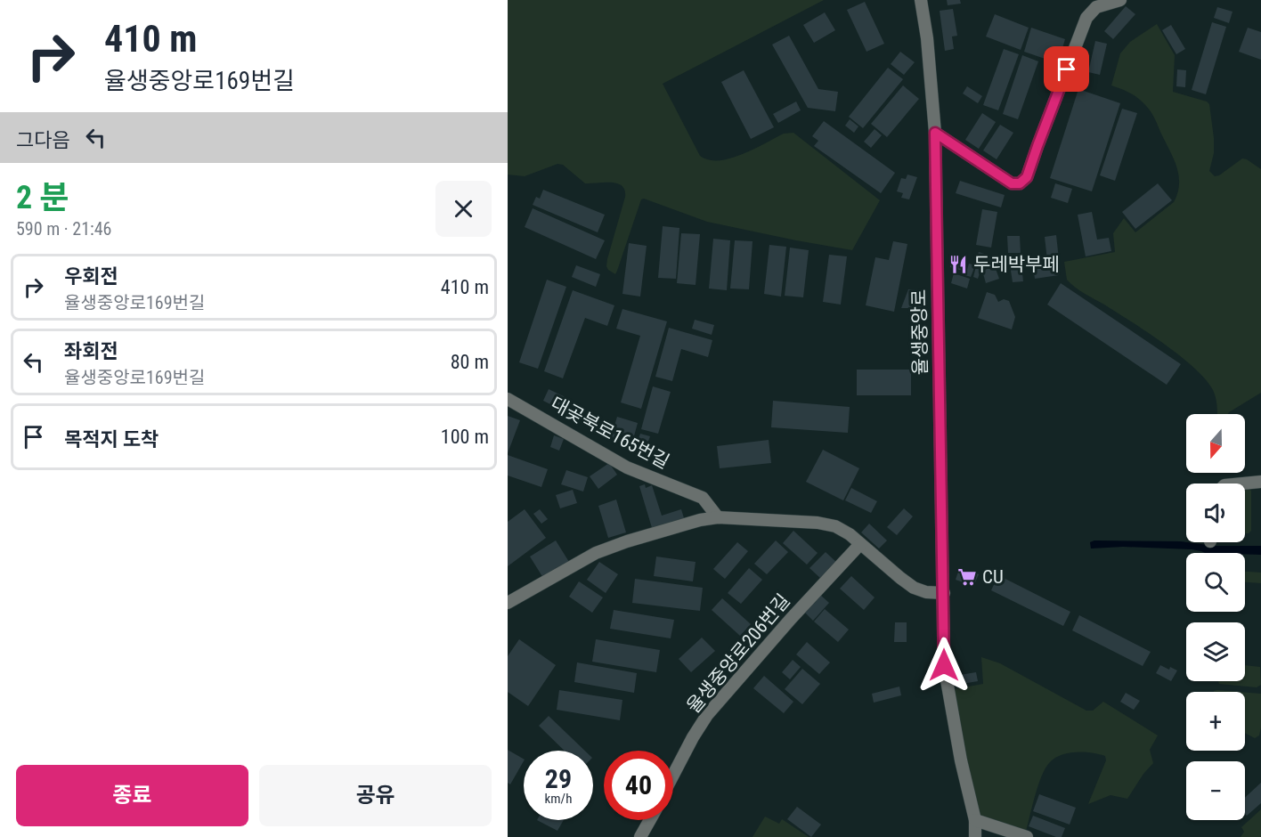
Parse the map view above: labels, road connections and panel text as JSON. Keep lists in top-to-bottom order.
{
  "streets": {
    "street": ["율생중앙로", "대곶북로165번길", "율생중앙로206번길"]
  },
  "places": {
    "restaurant": ["두레박부페"],
    "supermarket": ["CU"]
  },
  "north": "bottom",
  "page": {
    "turn": ["410 m", "율생중앙로169번길"],
    "then": "그다음",
    "heading": ["2 분", "590 m · 21:46"],
    "list": [
      {
        "name": "우회전",
        "note": "율생중앙로169번길",
        "value": "410 m"
      },
      {
        "name": "좌회전",
        "note": "율생중앙로169번길",
        "value": "80 m"
      },
      {
        "name": "목적지 도착",
        "value": "100 m"
      }
    ],
    "map_buttons": ["+", "−"],
    "speed": "29 km/h",
    "limit": "40",
    "buttons": ["종료", "공유"]
  }
}
